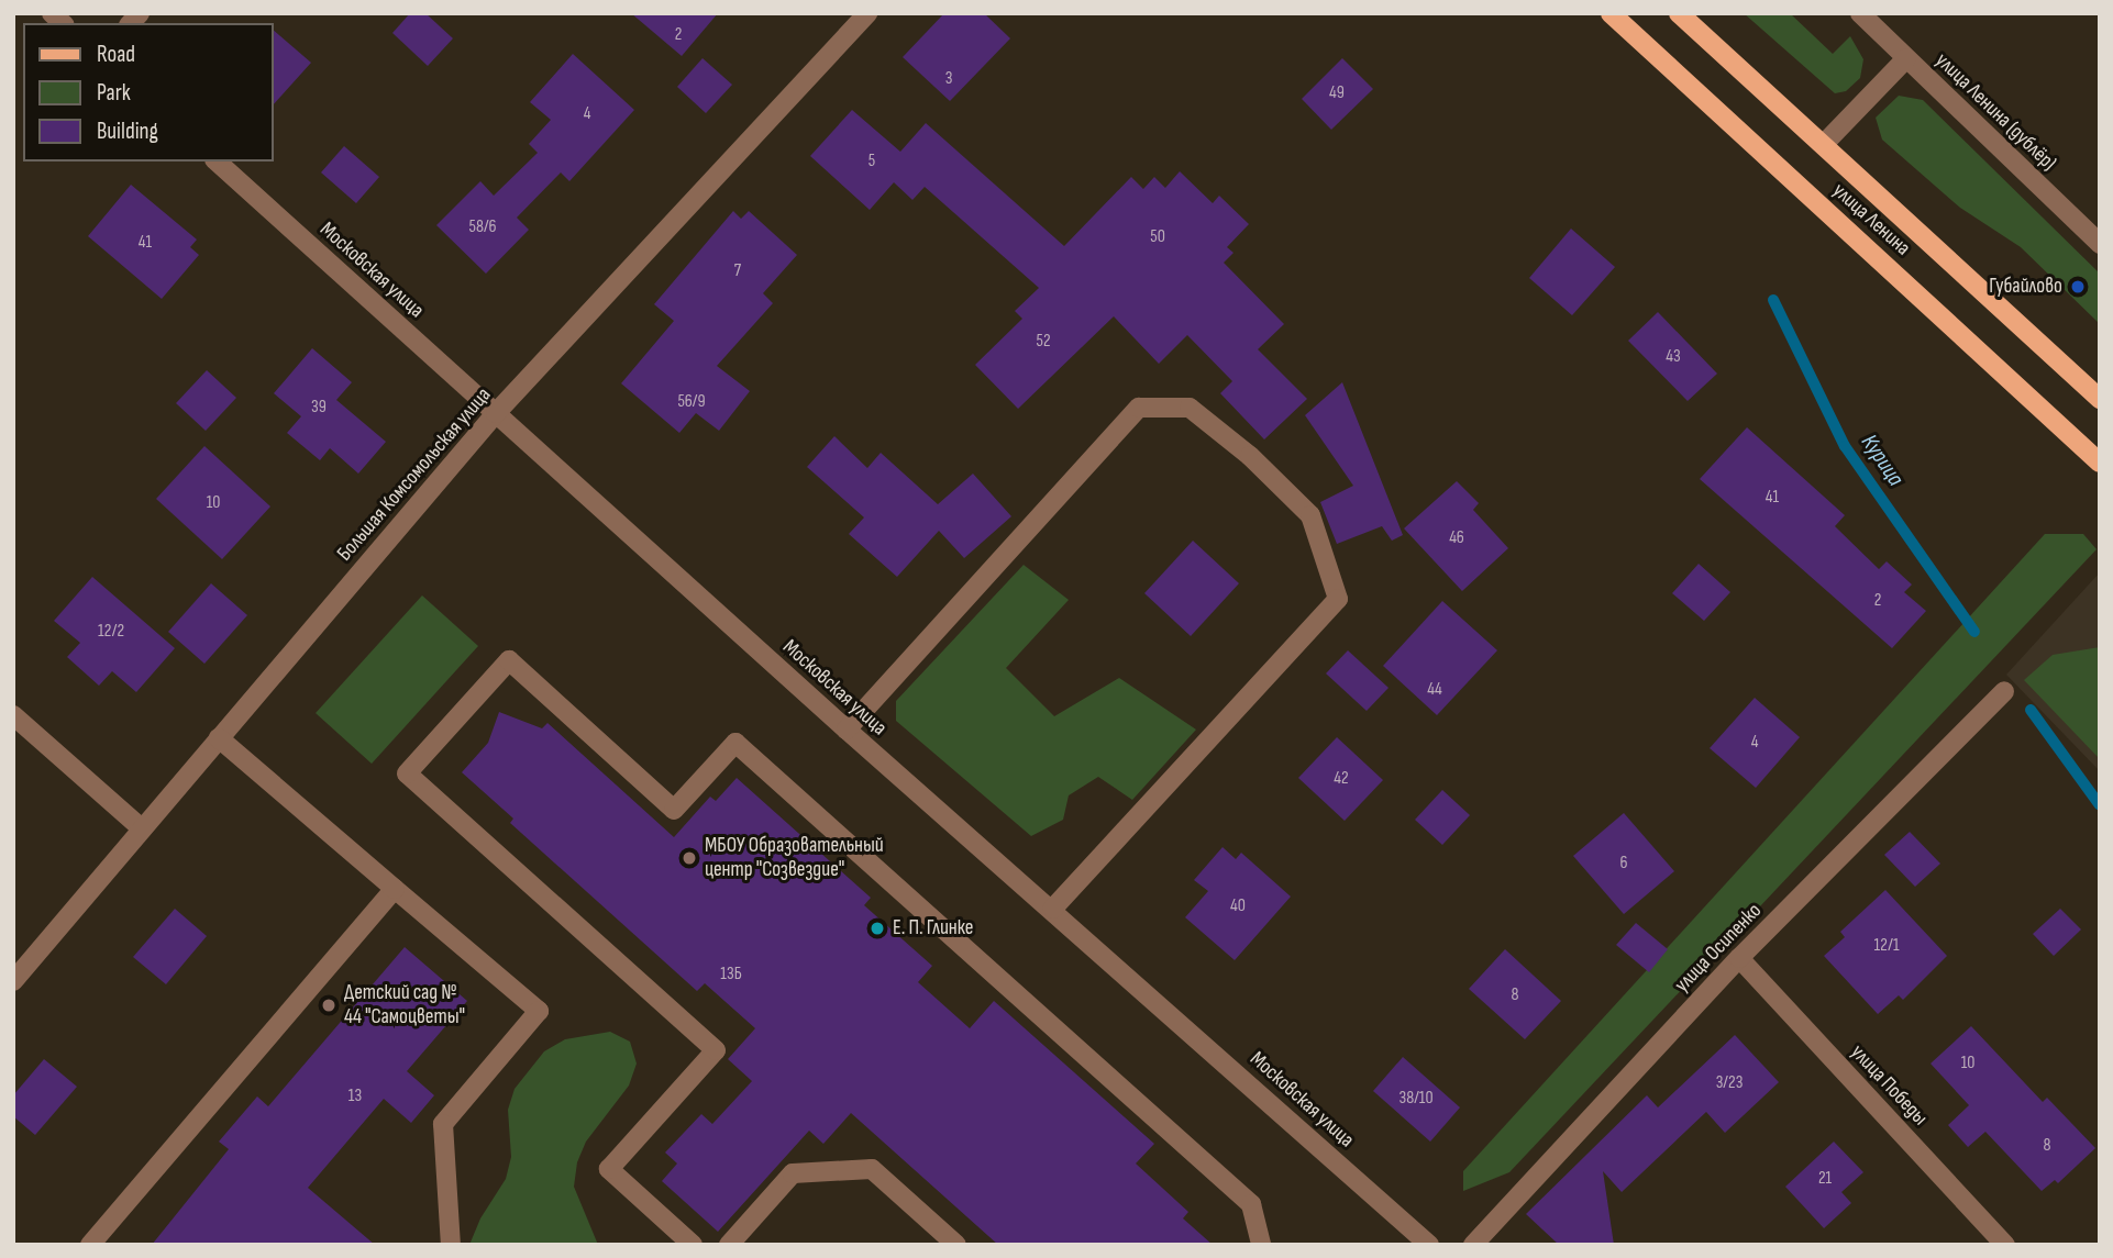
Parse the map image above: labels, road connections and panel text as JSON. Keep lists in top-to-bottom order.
{
  "streets": {
    "main road": ["улица Ленина"],
    "street": [
      "улица Ленина (дублёр)",
      "Московская улица",
      "Большая Комсомольская улица",
      "улица Осипенко",
      "улица Победы"
    ]
  },
  "crossings": [
    ["Московская улица", "Большая Комсомольская улица"],
    ["улица Осипенко", "улица Победы"]
  ],
  "water": ["Курица"],
  "places": [
    "Губайлово",
    "МБОУ Образовательный центр \"Созвездие\"",
    "Е. П. Глинке",
    "Детский сад № 44 \"Самоцветы\""
  ],
  "house_numbers": [
    "2",
    "3",
    "49",
    "4",
    "5",
    "58/6",
    "50",
    "41",
    "7",
    "52",
    "43",
    "56/9",
    "39",
    "41",
    "10",
    "46",
    "2",
    "12/2",
    "44",
    "4",
    "42",
    "6",
    "40",
    "12/1",
    "13Б",
    "8",
    "10",
    "3/23",
    "13",
    "38/10",
    "8",
    "21"
  ],
  "legend": ["Road", "Park", "Building"]
}
